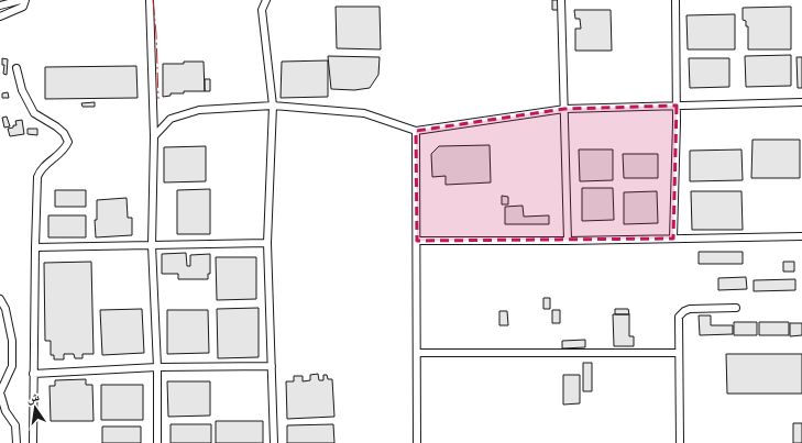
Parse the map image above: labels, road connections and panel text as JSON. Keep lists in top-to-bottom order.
{
  "north": "top"
}
